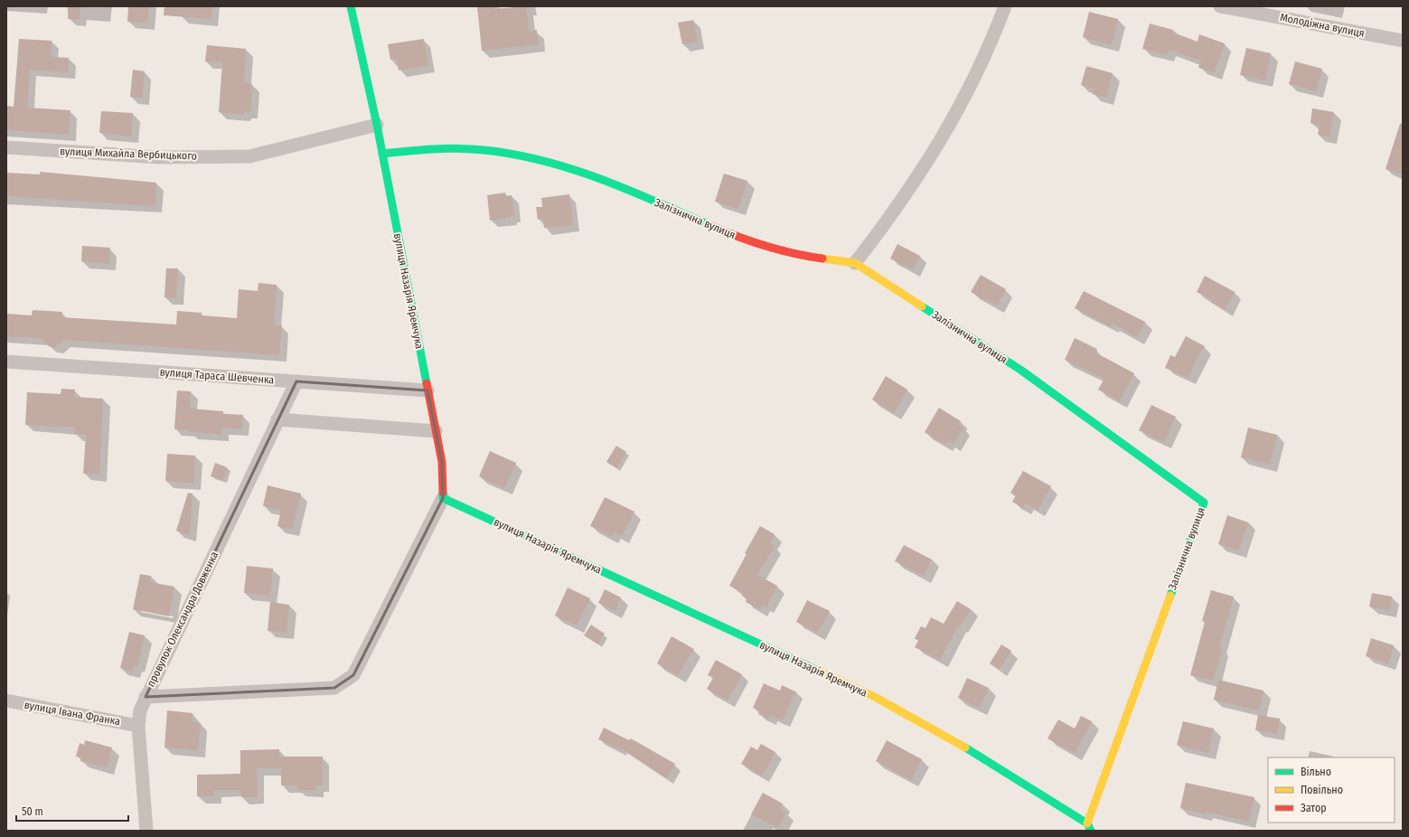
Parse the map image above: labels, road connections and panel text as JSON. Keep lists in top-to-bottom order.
{
  "streets": {
    "street": [
      "Молодіжна вулиця",
      "вулиця Михайла Вербицького",
      "Залізнична вулиця",
      "вулиця Назарія Яремчука",
      "вулиця Тараса Шевченка",
      "провулок Олександра Довженка",
      "вулиця Івана Франка"
    ]
  },
  "crossings": [
    ["вулиця Михайла Вербицького", "вулиця Назарія Яремчука"],
    ["Залізнична вулиця", "вулиця Назарія Яремчука"],
    ["вулиця Назарія Яремчука", "вулиця Тараса Шевченка"],
    ["вулиця Тараса Шевченка", "провулок Олександра Довженка"],
    ["провулок Олександра Довженка", "вулиця Івана Франка"]
  ],
  "legend": ["Вільно", "Повільно", "Затор"],
  "scale_bar": "50 m"
}
